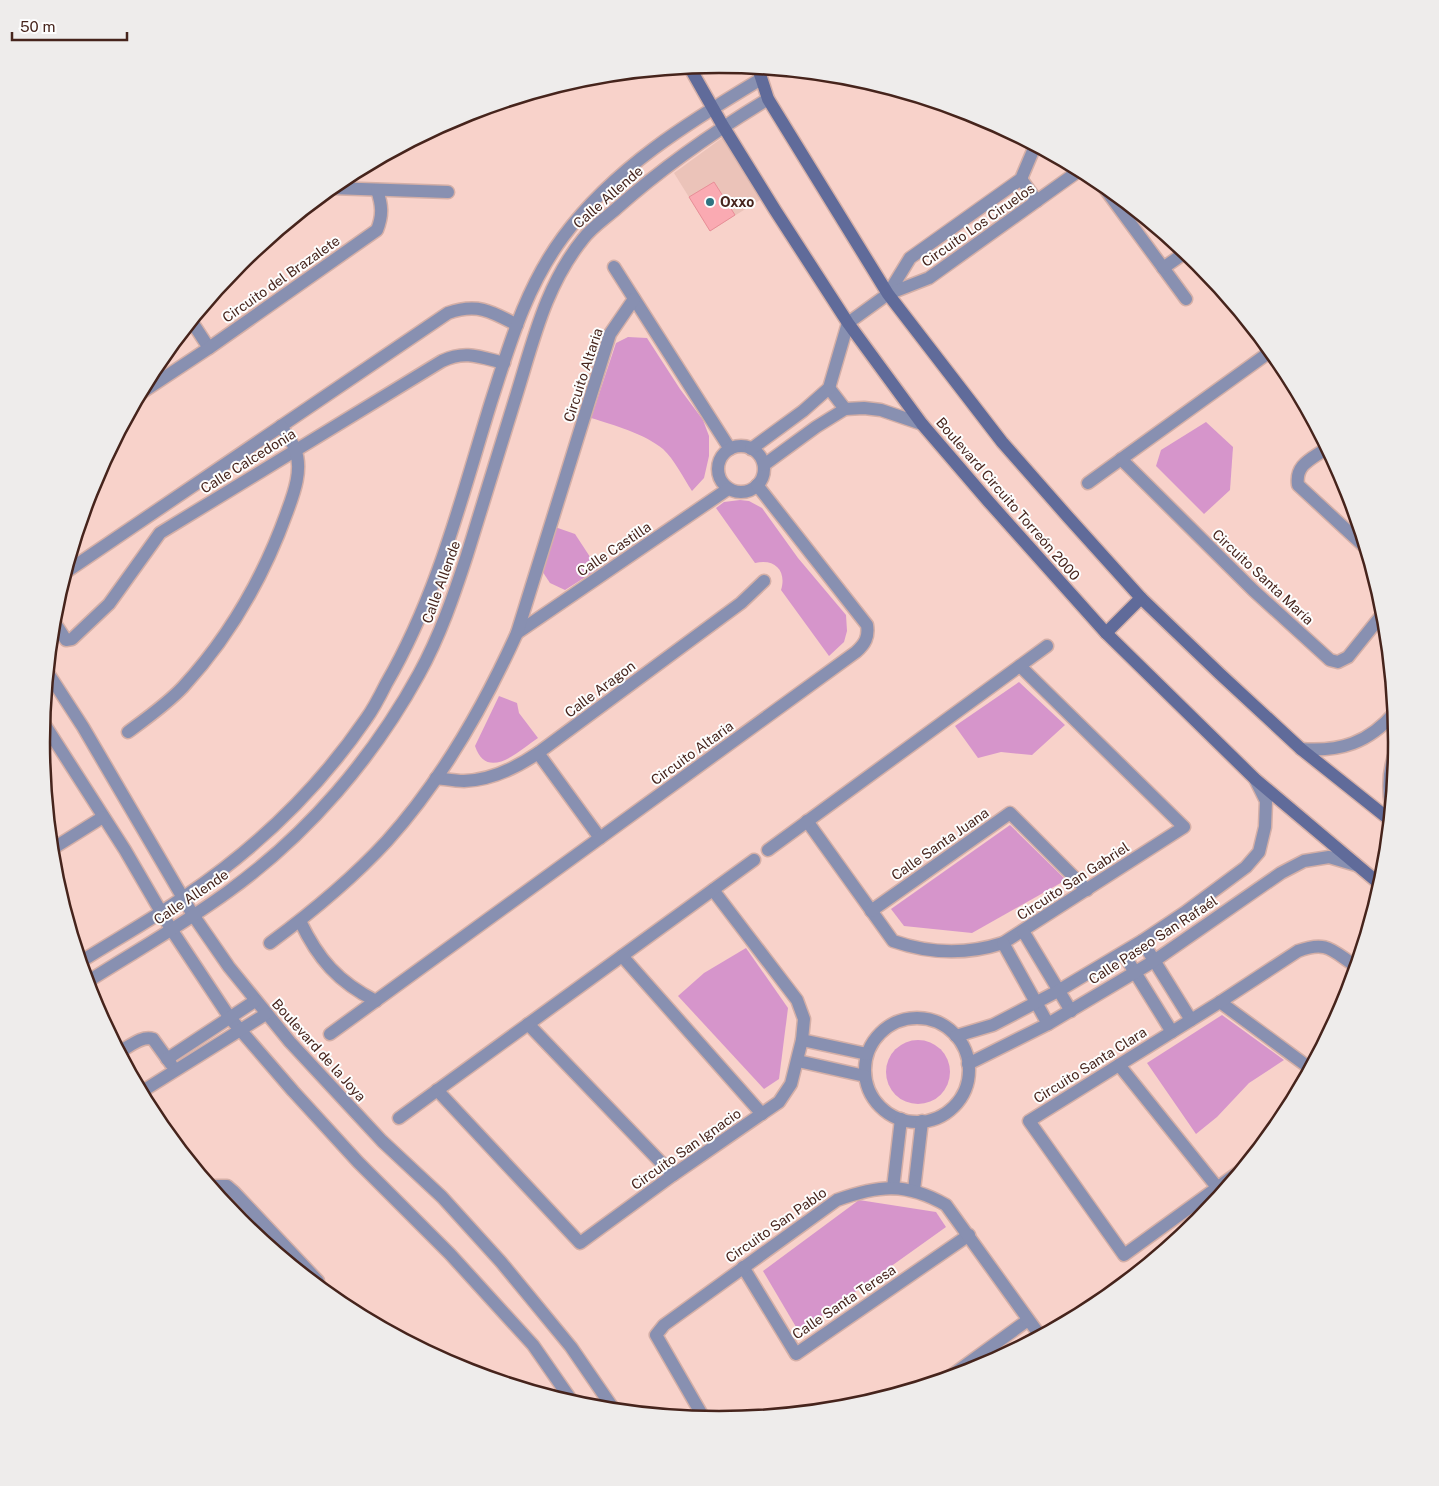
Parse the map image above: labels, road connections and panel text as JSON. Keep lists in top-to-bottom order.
{
  "streets": {
    "main road": ["Boulevard Circuito Torreón 2000"],
    "street": [
      "Calle Allende",
      "Circuito Los Ciruelos",
      "Circuito del Brazalete",
      "Circuito Altaria",
      "Calle Calcedonia",
      "Calle Castilla",
      "Circuito Santa María",
      "Calle Aragon",
      "Calle Santa Juana",
      "Circuito San Gabriel",
      "Calle Paseo San Rafaél",
      "Boulevard de la Joya",
      "Circuito Santa Clara",
      "Circuito San Ignacio",
      "Circuito San Pablo",
      "Calle Santa Teresa"
    ]
  },
  "crossings": [
    ["Calle Allende", "Calle Calcedonia"],
    ["Calle Allende", "Boulevard Circuito Torreón 2000"],
    ["Calle Allende", "Boulevard de la Joya"],
    ["Circuito Los Ciruelos", "Boulevard Circuito Torreón 2000"],
    ["Circuito Altaria", "Calle Castilla"],
    ["Circuito Altaria", "Calle Aragon"],
    ["Boulevard Circuito Torreón 2000", "Calle Paseo San Rafaél"],
    ["Calle Santa Juana", "Circuito San Gabriel"],
    ["Circuito San Pablo", "Calle Santa Teresa"]
  ],
  "places": ["Oxxo"],
  "scale_bar": "50 m"
}
